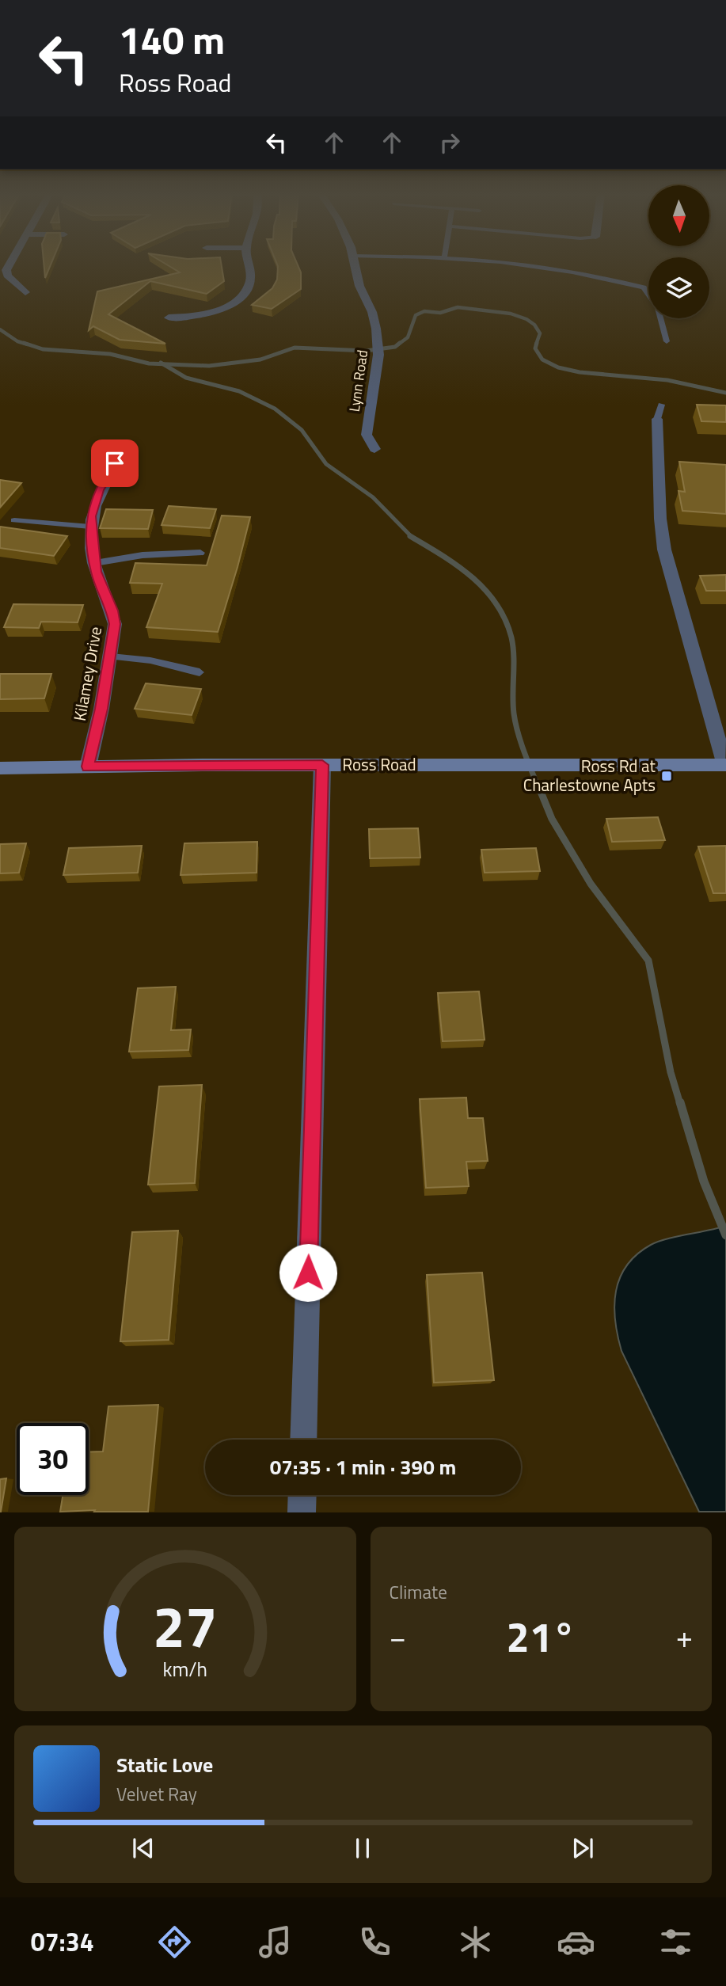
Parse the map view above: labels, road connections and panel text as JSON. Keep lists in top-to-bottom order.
{
  "streets": {
    "street": ["Lynn Road", "Kilamey Drive", "Ross Road"]
  },
  "crossings": [
    ["Kilamey Drive", "Ross Road"]
  ],
  "places": {
    "transit": ["Ross Rd at Charlestowne Apts"]
  },
  "north": "bottom",
  "page": {
    "turn": ["140 m", "Ross Road"],
    "limit": "30",
    "trip": "07:35 · 1 min · 390 m",
    "tile": "Climate",
    "heat": ["−", "21°", "+"],
    "song": ["Static Love", "Velvet Ray"],
    "tabs": "07:34",
    "gauge": ["27", "km/h"]
  }
}
